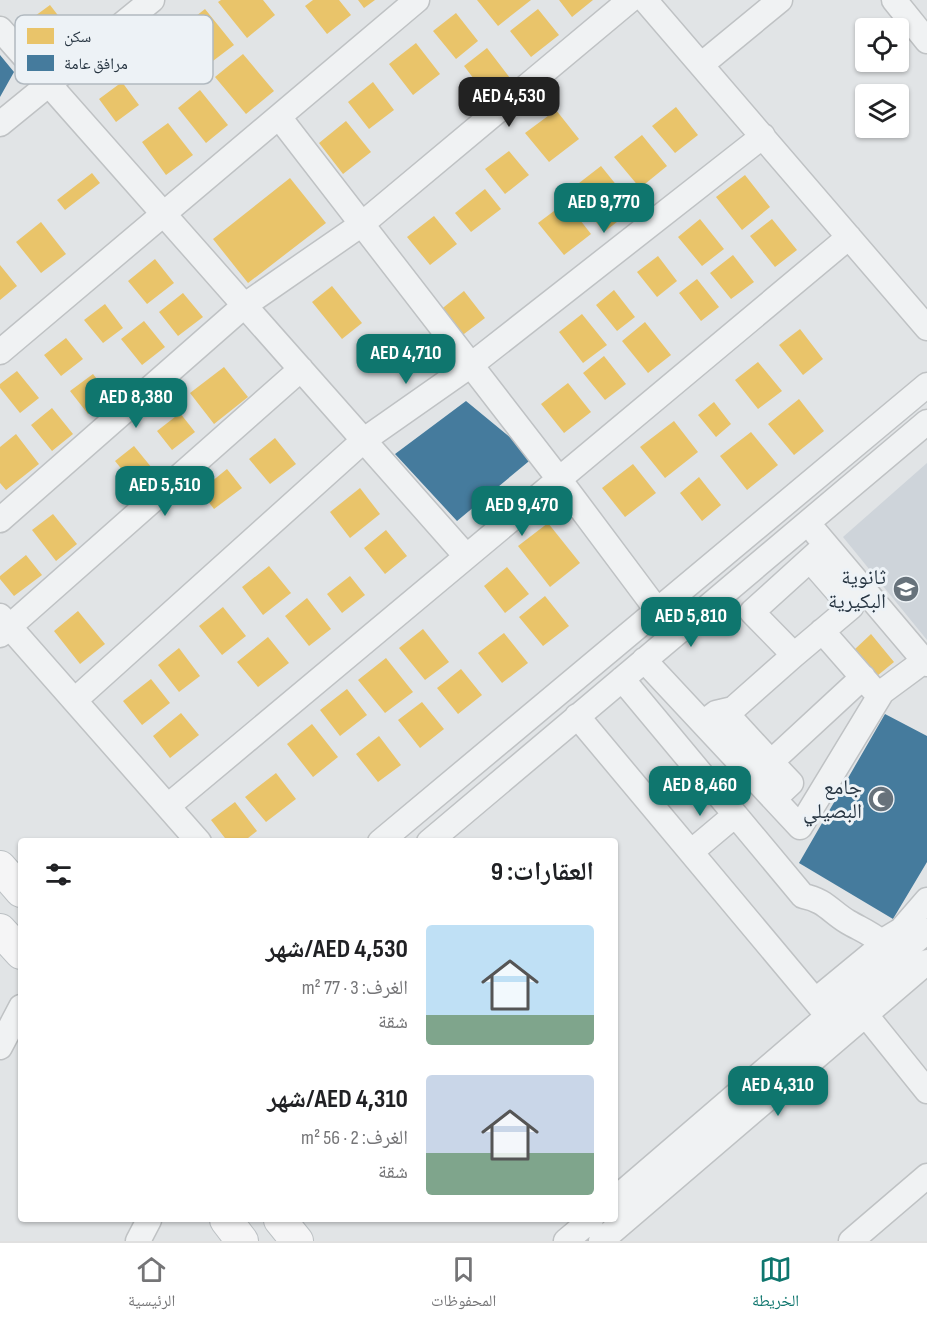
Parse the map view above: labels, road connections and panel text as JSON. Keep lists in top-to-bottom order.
{
  "places": {
    "school or university": ["ثانوية البكيرية"],
    "mosque": ["جامع البصيلي"]
  },
  "legend": ["سكن", "مرافق عامة"],
  "page": {
    "price": [
      "AED 4,530",
      "AED 9,770",
      "AED 4,710",
      "AED 8,380",
      "AED 5,510",
      "AED 9,470",
      "AED 5,810",
      "AED 8,460",
      "AED 4,310"
    ],
    "heading": "العقارات: 9",
    "list": [
      {
        "name": "AED 4,530/شهر",
        "note": "الغرف: 3 · 77 m² · شقة"
      },
      {
        "name": "AED 4,310/شهر",
        "note": "الغرف: 2 · 56 m² · شقة"
      }
    ],
    "tabs": ["الخريطة", "المحفوظات", "الرئيسية"]
  }
}
